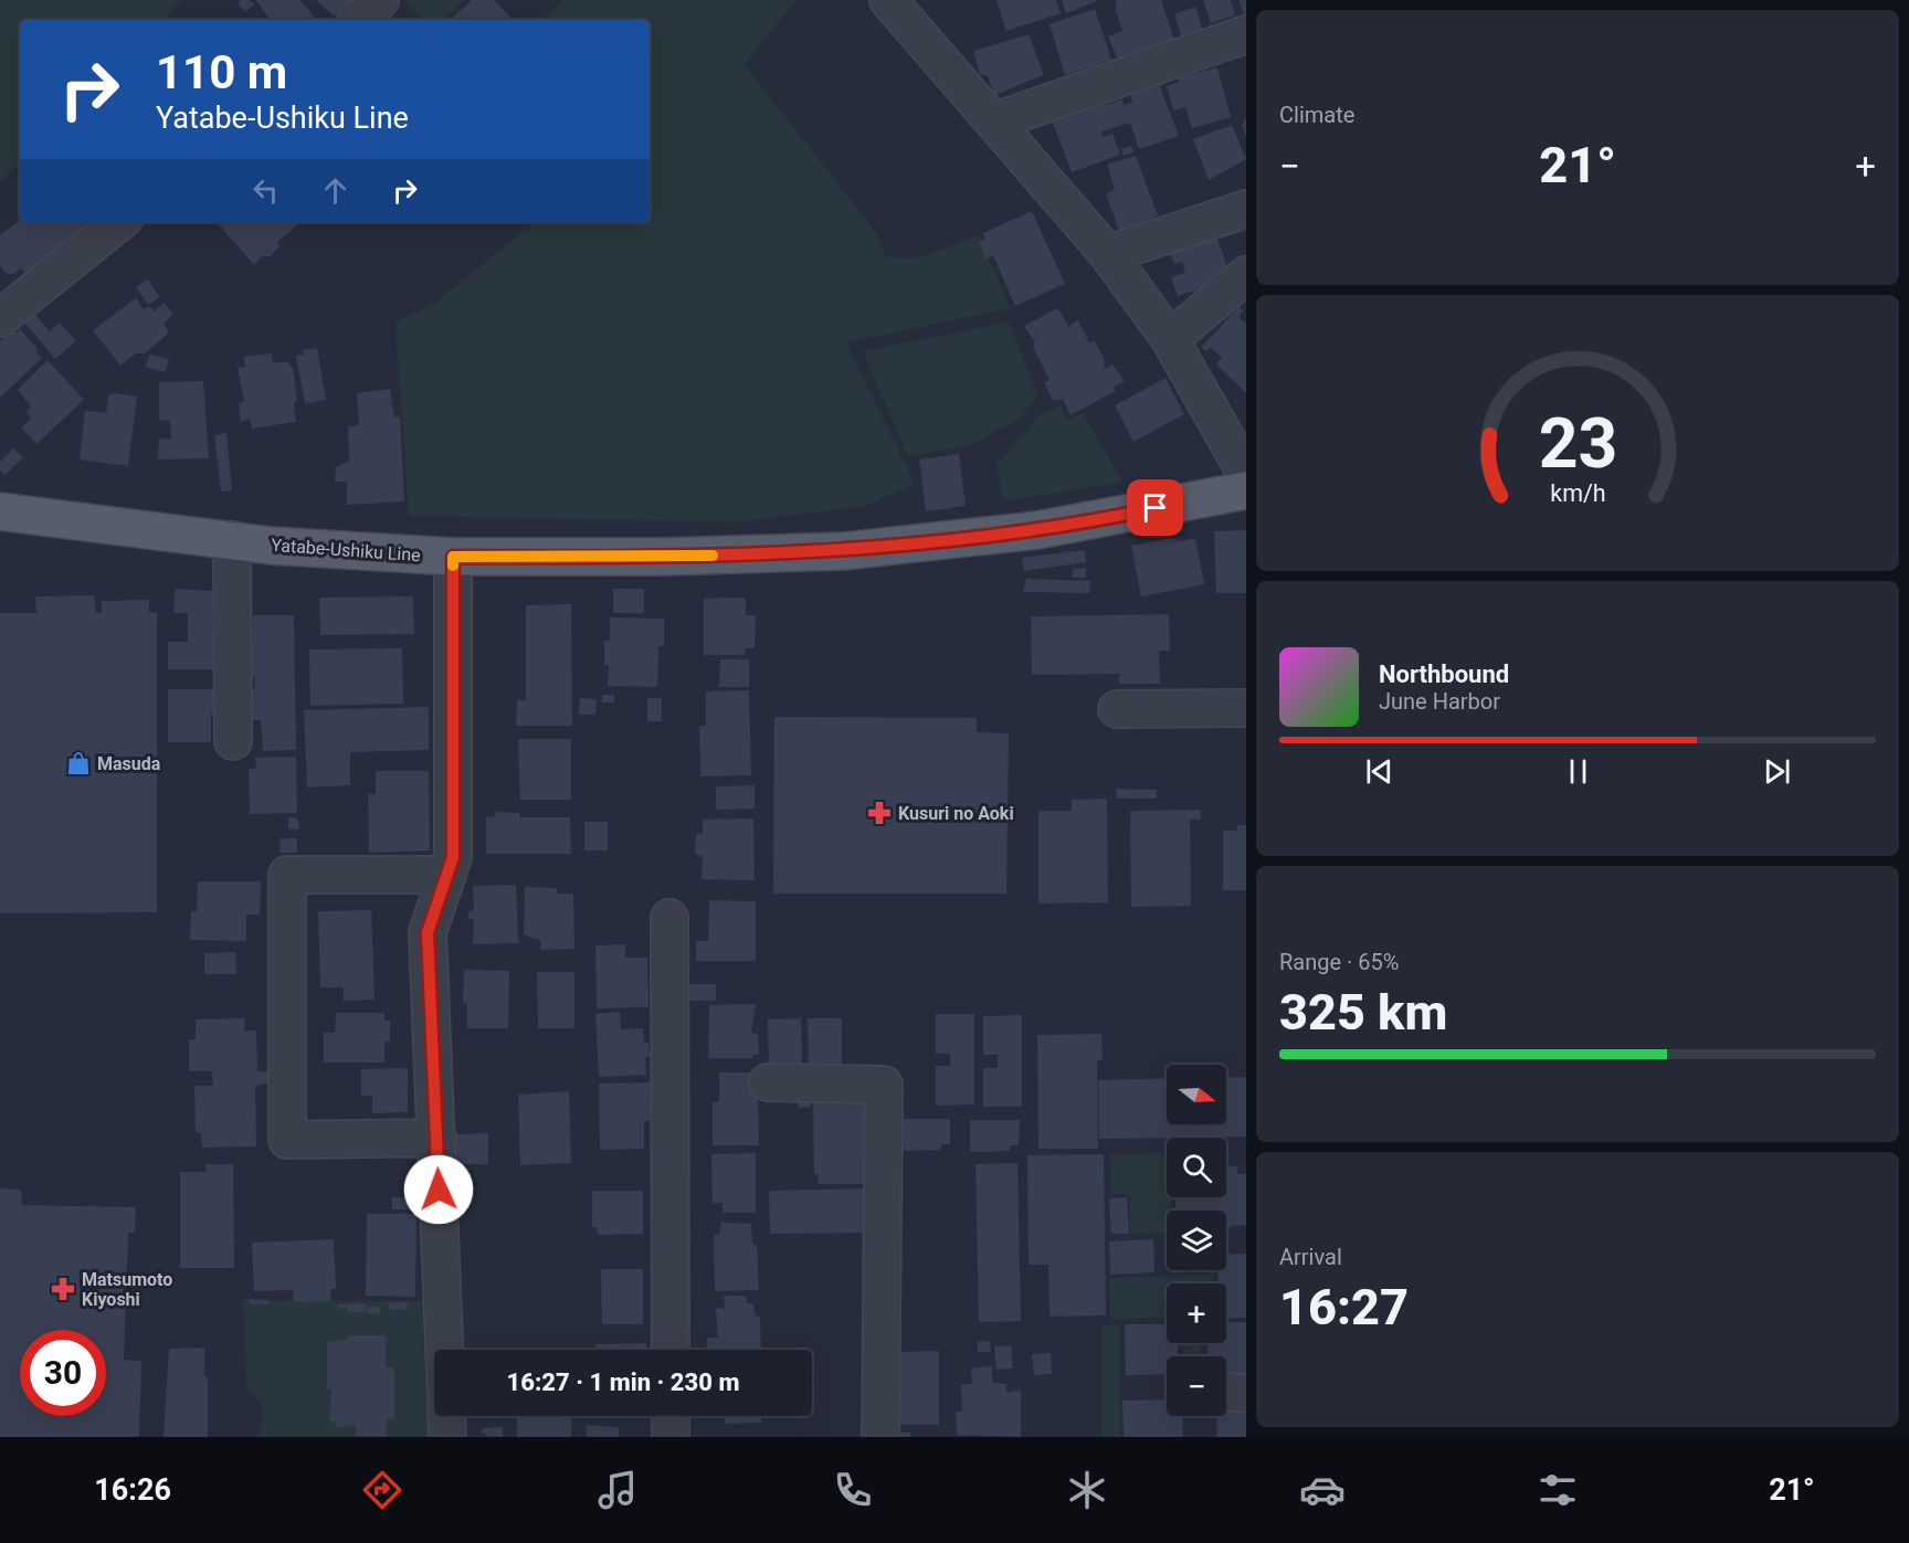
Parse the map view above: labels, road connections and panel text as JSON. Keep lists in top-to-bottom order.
{
  "streets": {
    "main road": ["Yatabe-Ushiku Line"]
  },
  "places": {
    "shop": ["Masuda"],
    "pharmacy": ["Kusuri no Aoki", "Matsumoto Kiyoshi"]
  },
  "north": "right",
  "page": {
    "tile": [
      "Climate",
      ["Range · 65%", "325 km"],
      ["Arrival", "16:27"]
    ],
    "turn": ["110 m", "Yatabe-Ushiku Line"],
    "heat": ["−", "21°", "+"],
    "song": ["Northbound", "June Harbor"],
    "map_buttons": ["+", "−"],
    "limit": "30",
    "trip": "16:27 · 1 min · 230 m",
    "tabs": ["16:26", "21°"],
    "gauge": ["23", "km/h"]
  }
}
